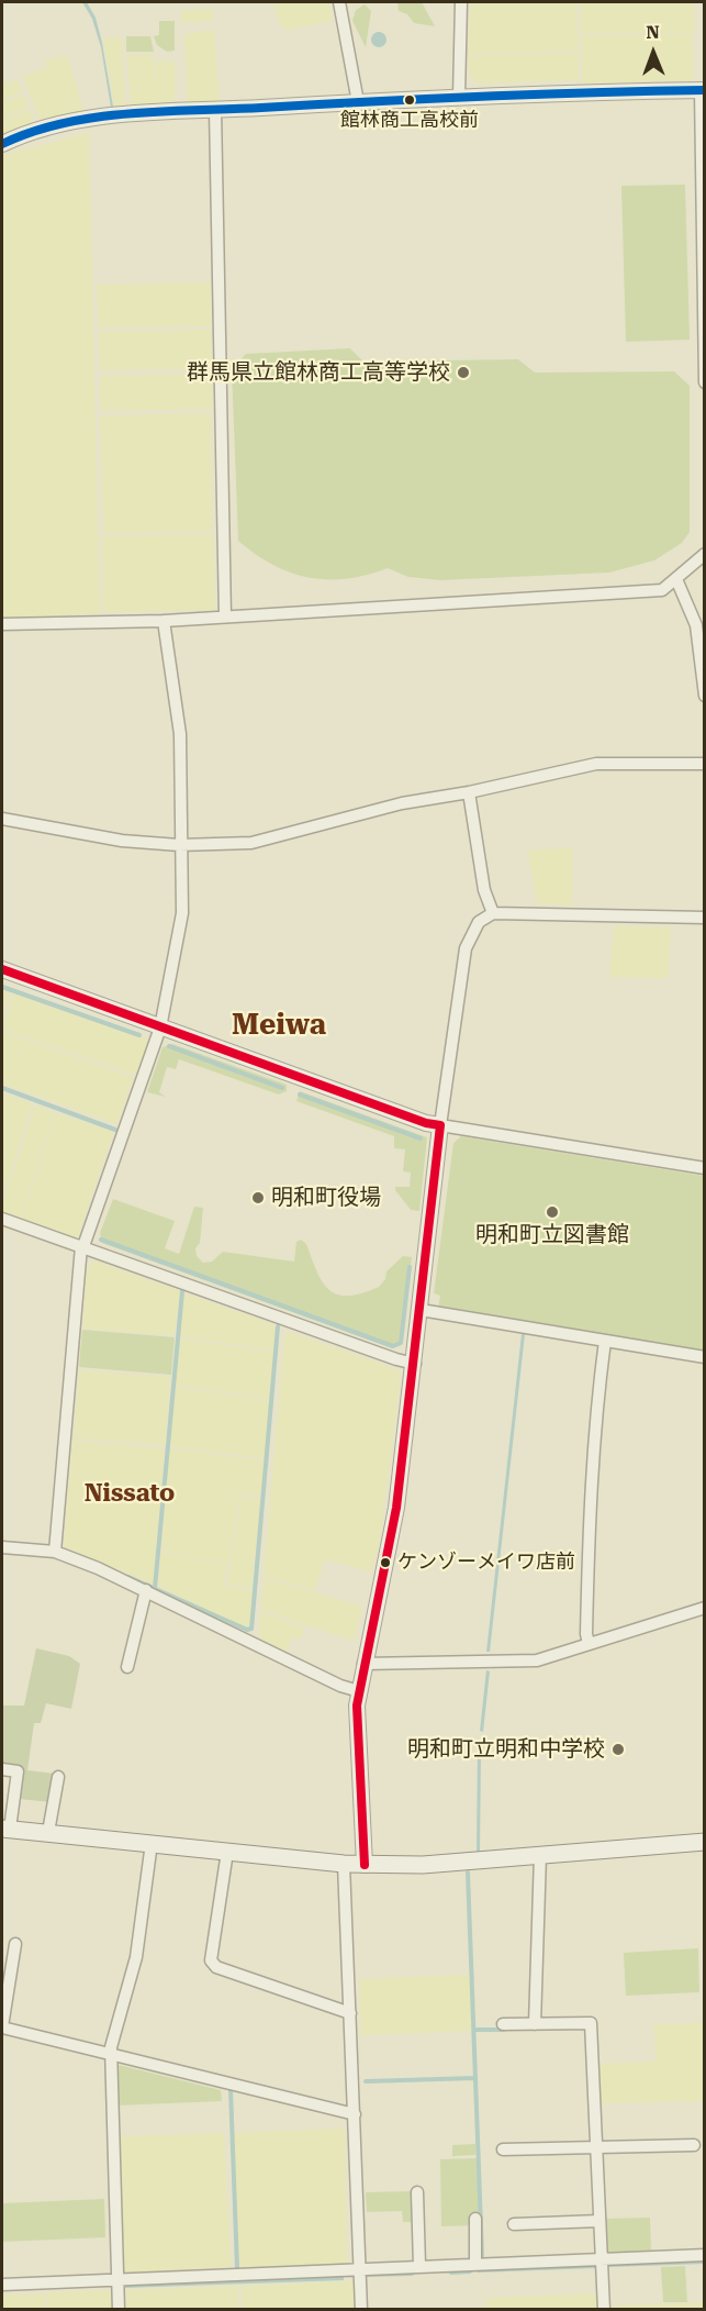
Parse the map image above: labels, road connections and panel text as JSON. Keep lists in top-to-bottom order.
{
  "districts": ["Meiwa", "Nissato"],
  "places": [
    "館林商工高校前",
    "群馬県立館林商工高等学校",
    "明和町役場",
    "明和町立図書館",
    "ケンゾーメイワ店前",
    "明和町立明和中学校"
  ],
  "north": "top"
}
